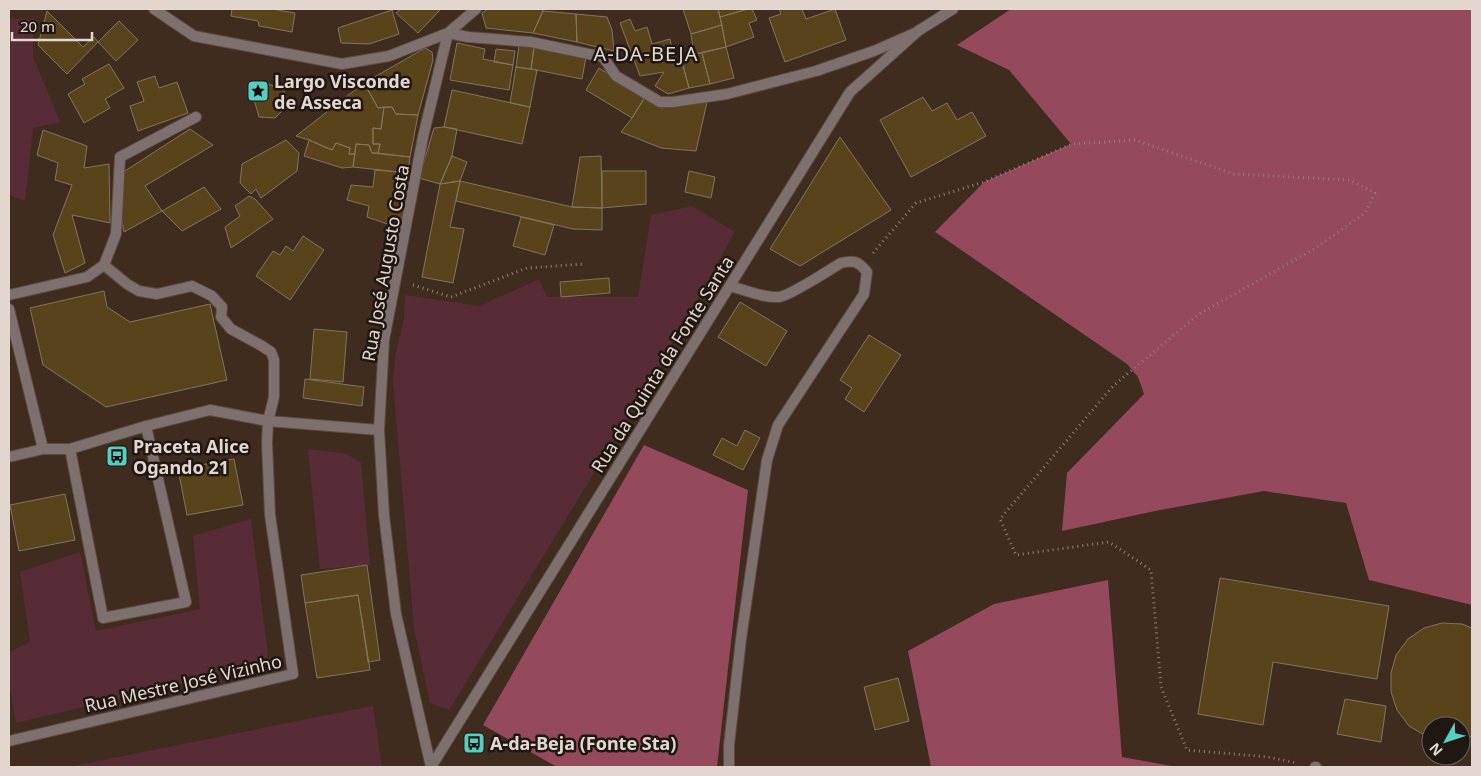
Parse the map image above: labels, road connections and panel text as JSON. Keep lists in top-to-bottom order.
{
  "streets": {
    "street": ["Rua José Augusto Costa", "Rua da Quinta da Fonte Santa", "Rua Mestre José Vizinho"]
  },
  "crossings": [
    ["Rua José Augusto Costa", "Rua da Quinta da Fonte Santa"]
  ],
  "districts": ["A-DA-BEJA"],
  "places": {
    "place": ["Largo Visconde de Asseca"],
    "bus stop": ["Praceta Alice Ogando 21", "A-da-Beja (Fonte Sta)"]
  },
  "scale_bar": "20 m",
  "north": "bottom left"
}
